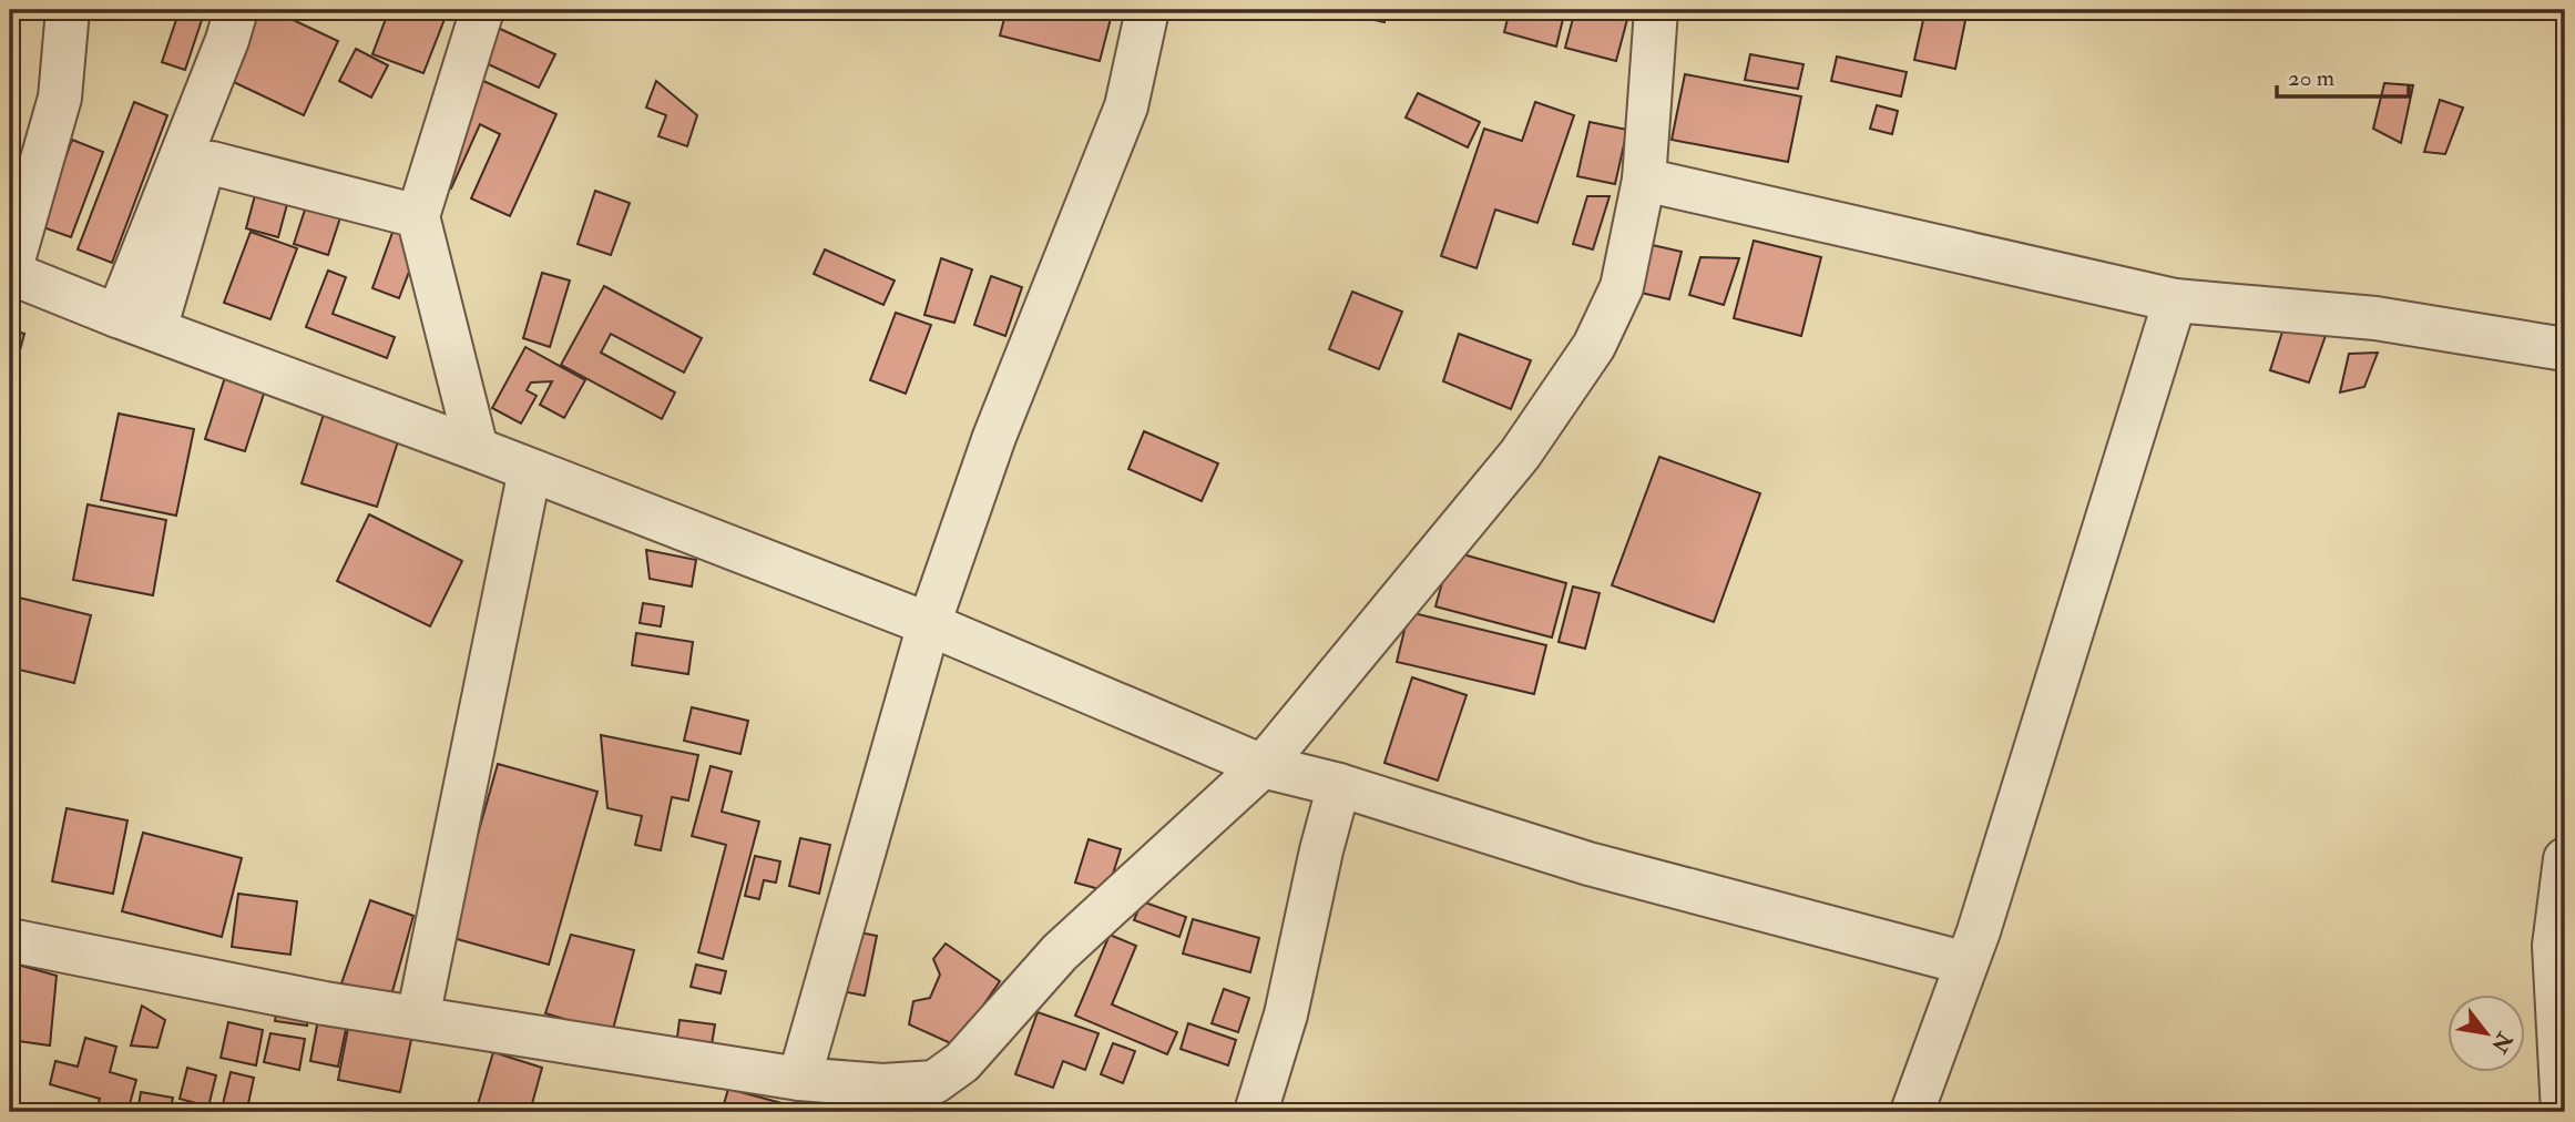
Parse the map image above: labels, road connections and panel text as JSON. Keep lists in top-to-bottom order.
{
  "scale_bar": "20 m",
  "north": "bottom right"
}
